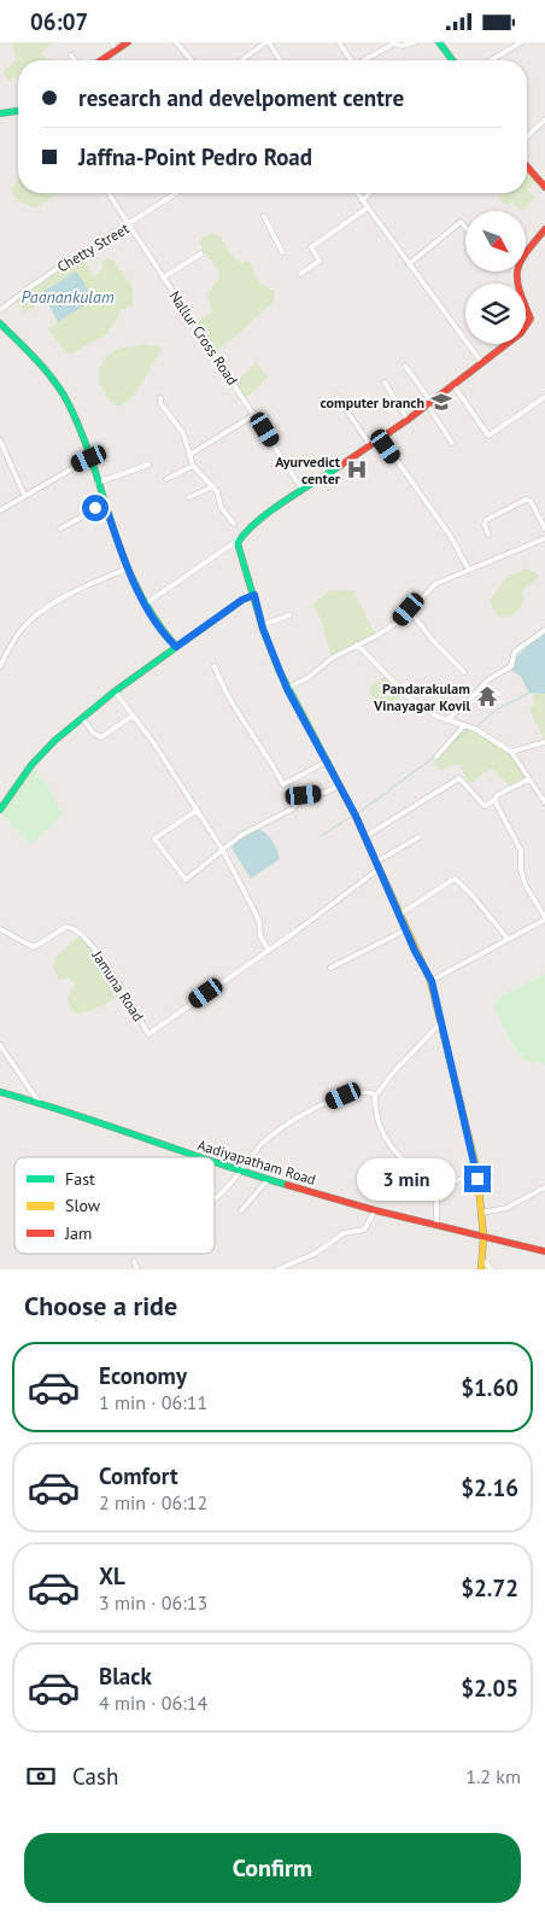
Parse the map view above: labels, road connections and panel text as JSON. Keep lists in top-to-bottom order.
{
  "streets": {
    "main road": ["Aadiyapatham Road"],
    "street": ["Chetty Street", "Nallur Cross Road", "Jamuna Road"]
  },
  "crossings": [
    ["Chetty Street", "Nallur Cross Road"]
  ],
  "water": ["Paanankulam"],
  "places": {
    "school or university": ["computer branch"],
    "hospital": ["Ayurvedict center"],
    "temple": ["Pandarakulam Vinayagar Kovil"]
  },
  "legend": ["Fast", "Slow", "Jam"],
  "north": "bottom right",
  "page": {
    "status": "06:07",
    "banner": ["research and develpoment centre", "Jaffna-Point Pedro Road"],
    "bubble": "3 min",
    "heading": "Choose a ride",
    "list": [
      {
        "name": "Economy",
        "note": "1 min · 06:11",
        "value": "$1.60"
      },
      {
        "name": "Comfort",
        "note": "2 min · 06:12",
        "value": "$2.16"
      },
      {
        "name": "XL",
        "note": "3 min · 06:13",
        "value": "$2.72"
      },
      {
        "name": "Black",
        "note": "4 min · 06:14",
        "value": "$2.05"
      }
    ],
    "pay": ["Cash", "1.2 km"],
    "buttons": "Confirm"
  }
}
